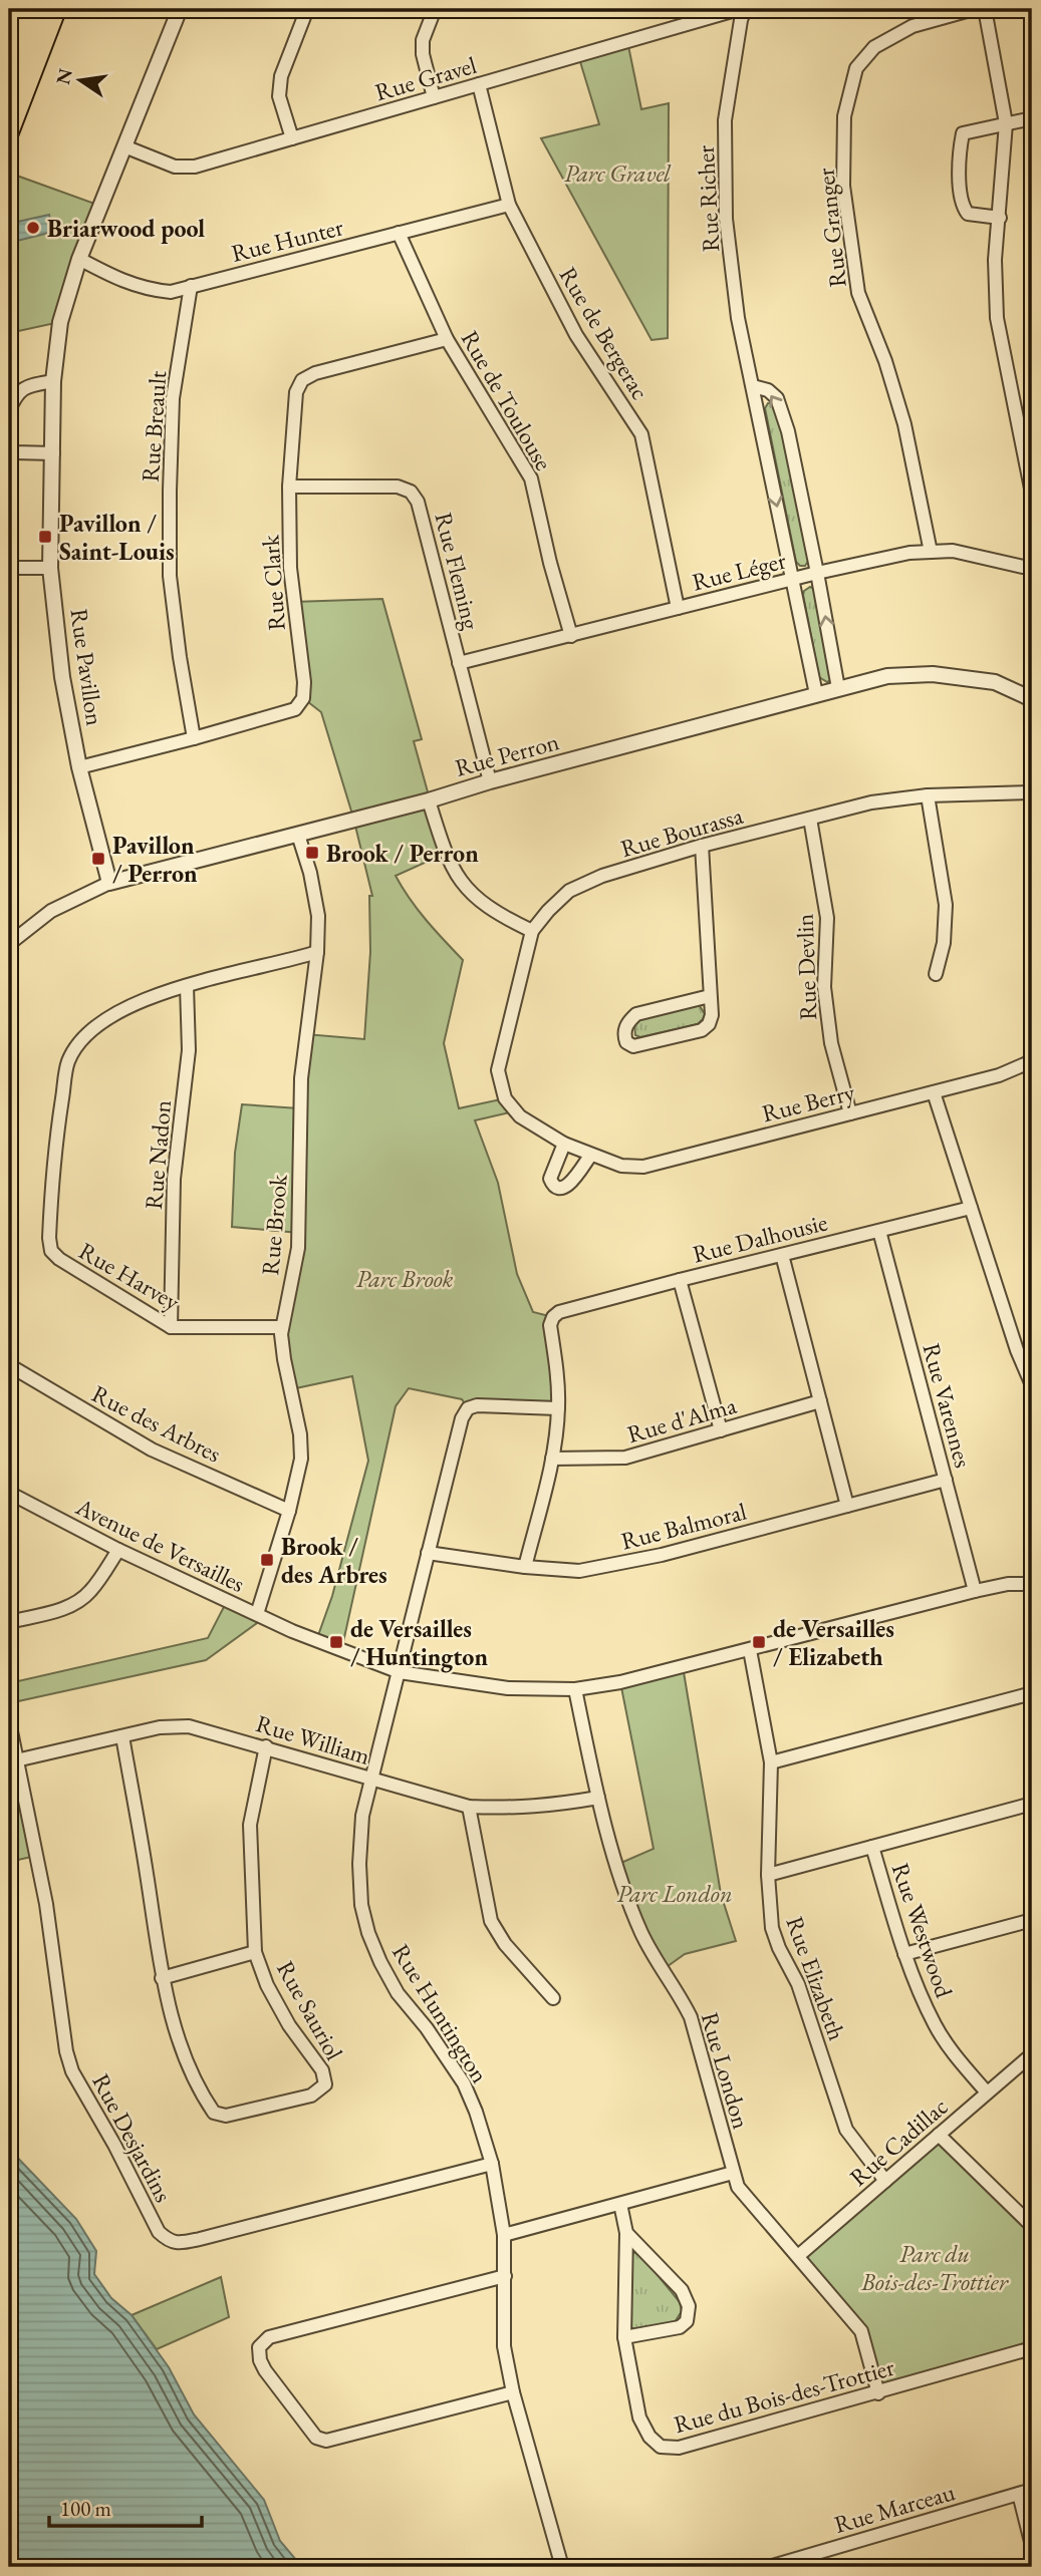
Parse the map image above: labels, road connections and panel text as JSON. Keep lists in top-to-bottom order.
{
  "streets": {
    "street": [
      "Rue Gravel",
      "Rue Richer",
      "Rue Granger",
      "Rue Hunter",
      "Rue de Bergerac",
      "Rue de Toulouse",
      "Rue Breault",
      "Rue Fleming",
      "Rue Léger",
      "Rue Clark",
      "Rue Pavillon",
      "Rue Perron",
      "Rue Bourassa",
      "Rue Devlin",
      "Rue Berry",
      "Rue Nadon",
      "Rue Brook",
      "Rue Dalhousie",
      "Rue Harvey",
      "Rue Varennes",
      "Rue d'Alma",
      "Rue des Arbres",
      "Rue Balmoral",
      "Avenue de Versailles",
      "Rue William",
      "Rue Westwood",
      "Rue Elizabeth",
      "Rue Sauriol",
      "Rue Huntington",
      "Rue London",
      "Rue Desjardins",
      "Rue Cadillac",
      "Rue du Bois-des-Trottier",
      "Rue Marceau"
    ]
  },
  "crossings": [
    ["Rue Gravel", "Rue de Bergerac"],
    ["Rue Gravel", "Rue Pavillon"],
    ["Rue Richer", "Rue Léger"],
    ["Rue Richer", "Rue Perron"],
    ["Rue Granger", "Rue Léger"],
    ["Rue Hunter", "Rue de Bergerac"],
    ["Rue Hunter", "Rue de Toulouse"],
    ["Rue Hunter", "Rue Breault"],
    ["Rue Hunter", "Rue Pavillon"],
    ["Rue de Bergerac", "Rue Léger"],
    ["Rue de Toulouse", "Rue Léger"],
    ["Rue de Toulouse", "Rue Clark"],
    ["Rue Breault", "Rue Clark"],
    ["Rue Fleming", "Rue Léger"],
    ["Rue Fleming", "Rue Clark"],
    ["Rue Fleming", "Rue Perron"],
    ["Rue Clark", "Rue Pavillon"],
    ["Rue Pavillon", "Rue Perron"],
    ["Rue Perron", "Rue Brook"],
    ["Rue Bourassa", "Rue Devlin"],
    ["Rue Bourassa", "Rue Berry"],
    ["Rue Devlin", "Rue Berry"],
    ["Rue Nadon", "Rue Harvey"],
    ["Rue Brook", "Rue Harvey"],
    ["Rue Brook", "Rue des Arbres"],
    ["Rue Brook", "Avenue de Versailles"],
    ["Rue Dalhousie", "Rue Varennes"],
    ["Rue Dalhousie", "Rue Huntington"],
    ["Rue Varennes", "Rue Balmoral"],
    ["Rue Varennes", "Avenue de Versailles"],
    ["Rue Balmoral", "Rue Huntington"],
    ["Avenue de Versailles", "Rue Elizabeth"],
    ["Avenue de Versailles", "Rue Huntington"],
    ["Avenue de Versailles", "Rue London"],
    ["Rue William", "Rue Sauriol"],
    ["Rue William", "Rue Huntington"],
    ["Rue William", "Rue London"],
    ["Rue William", "Rue Desjardins"],
    ["Rue Westwood", "Rue Cadillac"],
    ["Rue Elizabeth", "Rue Cadillac"],
    ["Rue Huntington", "Rue Desjardins"],
    ["Rue London", "Rue Cadillac"],
    ["Rue London", "Rue du Bois-des-Trottier"]
  ],
  "parks": [
    "Parc Gravel",
    "Parc Brook",
    "Parc London",
    "Parc du Bois-des-Trottier"
  ],
  "places": {
    "other": ["Briarwood pool"],
    "transit": [
      "Pavillon / Saint-Louis",
      "Brook / Perron",
      "Pavillon / Perron",
      "Brook / des Arbres",
      "de Versailles / Huntington",
      "de Versailles / Elizabeth"
    ]
  },
  "scale_bar": "100 m",
  "north": "left"
}
